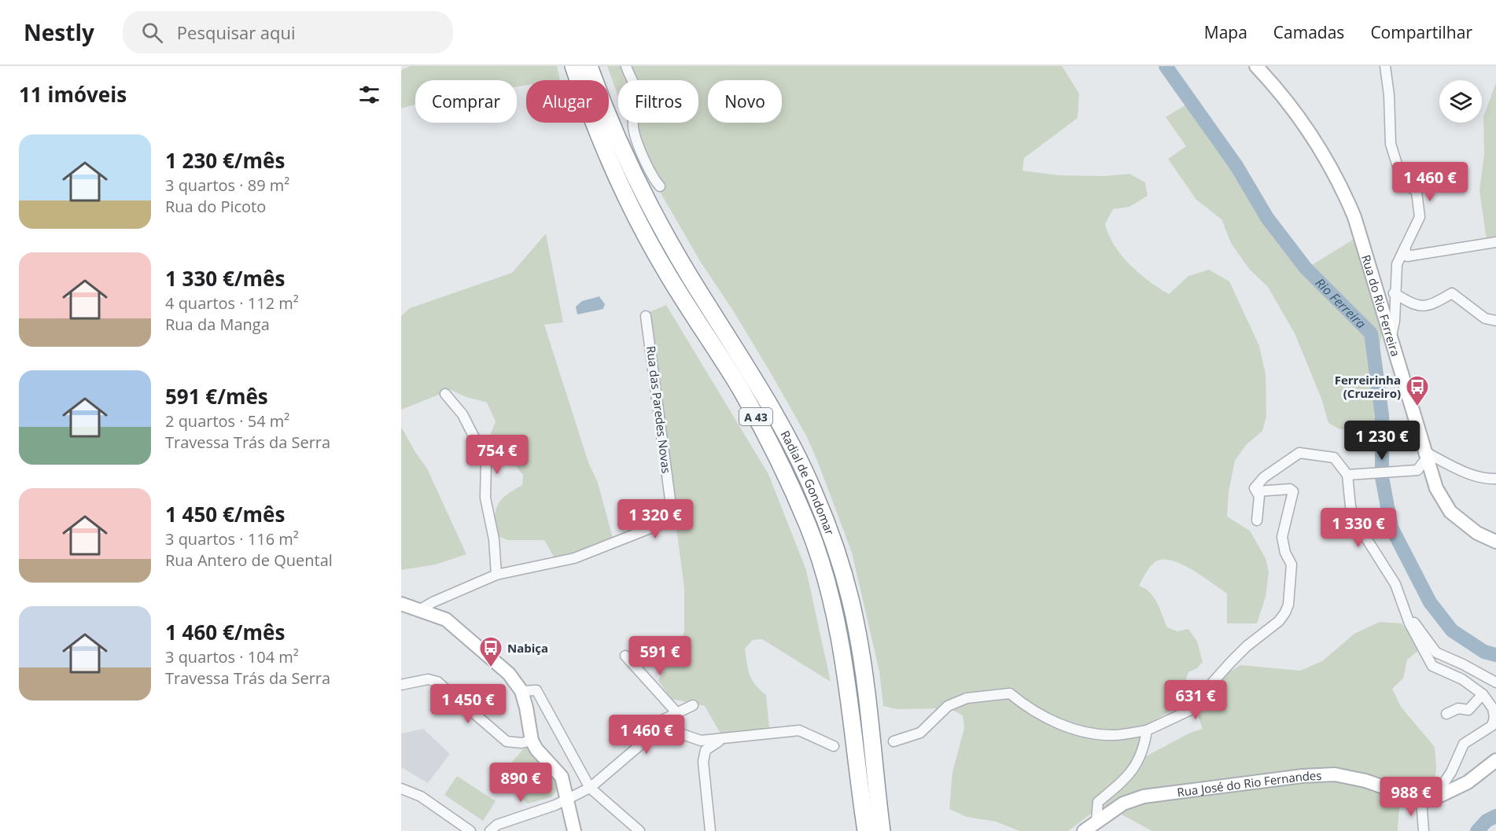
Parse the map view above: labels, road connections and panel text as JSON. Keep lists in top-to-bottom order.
{
  "streets": {
    "highway": ["A 43", "Radial de Gondomar"],
    "main road": ["Rua do Rio Ferreira", "Rua José do Rio Fernandes"],
    "street": ["Rua das Paredes Novas"]
  },
  "water": ["Rio Ferreira"],
  "places": {
    "bus stop": ["Ferreirinha (Cruzeiro)", "Nabiça"]
  },
  "page": {
    "header": "Nestly",
    "search": "Pesquisar aqui",
    "nav": ["Mapa", "Camadas", "Compartilhar"],
    "heading": "11 imóveis",
    "chip": [
      "Comprar",
      "Alugar",
      "Filtros",
      "Novo"
    ],
    "list": [
      {
        "name": "1 230 €/mês",
        "note": "3 quartos · 89 m² · Rua do Picoto"
      },
      {
        "name": "1 330 €/mês",
        "note": "4 quartos · 112 m² · Rua da Manga"
      },
      {
        "name": "591 €/mês",
        "note": "2 quartos · 54 m² · Travessa Trás da Serra"
      },
      {
        "name": "1 450 €/mês",
        "note": "3 quartos · 116 m² · Rua Antero de Quental"
      },
      {
        "name": "1 460 €/mês",
        "note": "3 quartos · 104 m² · Travessa Trás da Serra"
      }
    ],
    "price": [
      "1 460 €",
      "1 230 €",
      "754 €",
      "1 320 €",
      "1 330 €",
      "591 €",
      "631 €",
      "1 450 €",
      "1 460 €",
      "890 €",
      "988 €"
    ]
  }
}
